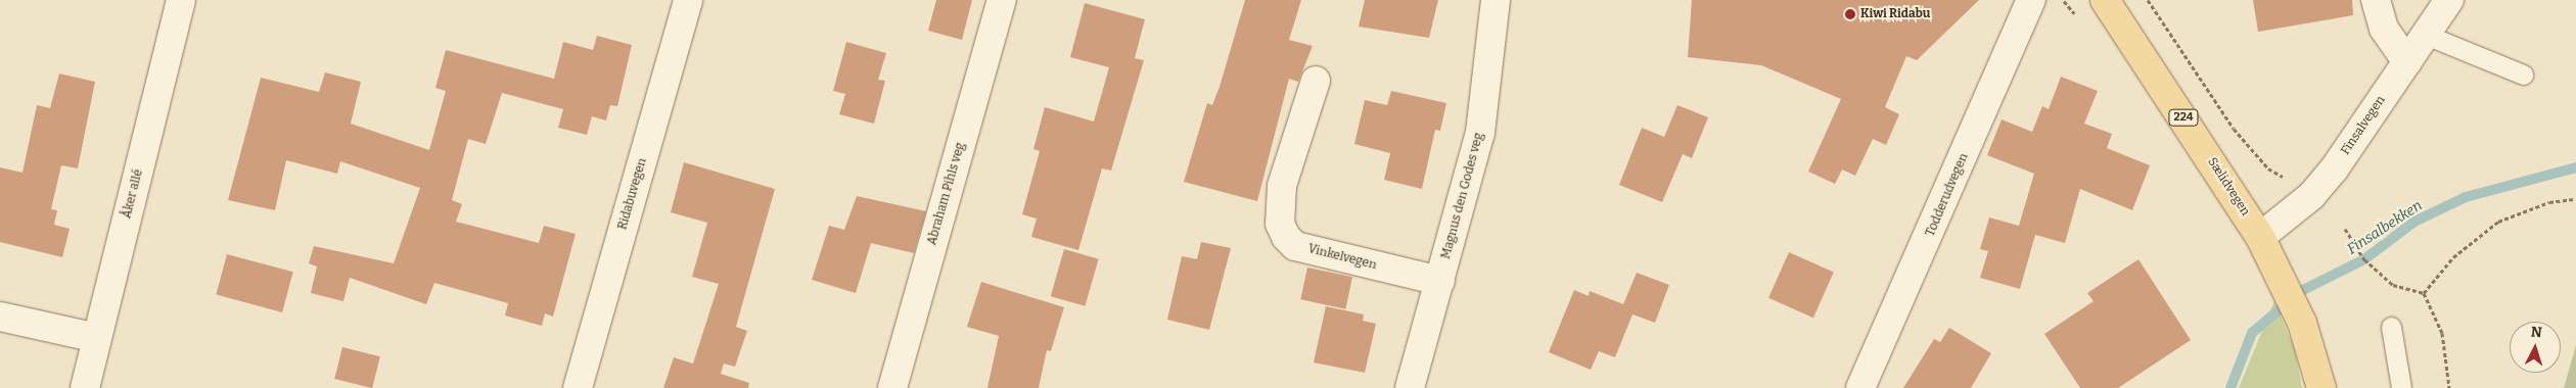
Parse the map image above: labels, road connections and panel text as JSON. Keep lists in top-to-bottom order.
{
  "streets": {
    "main road": ["224", "Sælidvegen"],
    "street": [
      "Finsalvegen",
      "Åker allé",
      "Ridabuvegen",
      "Abraham Pihls veg",
      "Todderudvegen",
      "Magnus den Godes veg",
      "Vinkelvegen"
    ]
  },
  "crossings": [
    ["Finsalvegen", "Sælidvegen"],
    ["Magnus den Godes veg", "Vinkelvegen"]
  ],
  "water": ["Finsalbekken"],
  "places": ["Kiwi Ridabu"],
  "north": "top"
}
